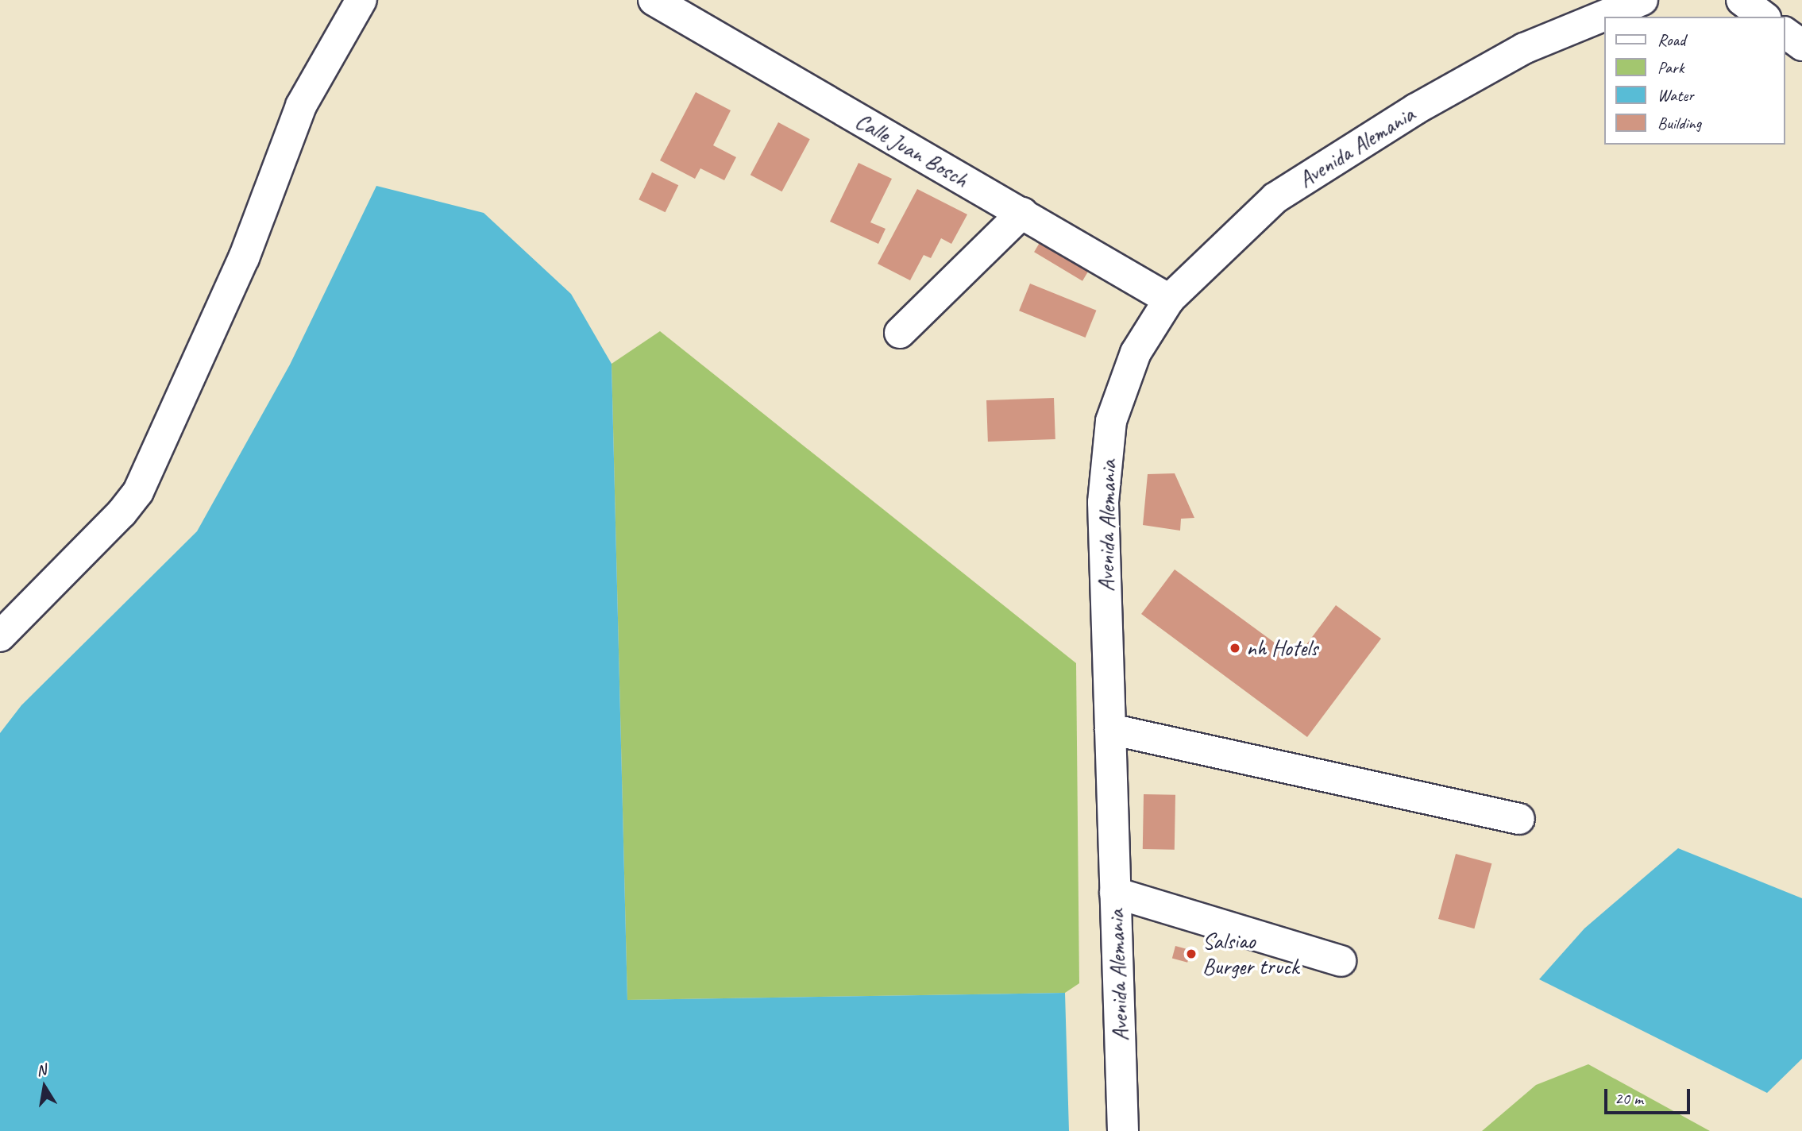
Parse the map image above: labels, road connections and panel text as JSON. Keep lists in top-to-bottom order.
{
  "streets": {
    "street": ["Avenida Alemania", "Calle Juan Bosch"]
  },
  "crossings": [
    ["Avenida Alemania", "Calle Juan Bosch"]
  ],
  "places": ["nh Hotels", "Salsiao Burger truck"],
  "legend": [
    "Road",
    "Park",
    "Water",
    "Building"
  ],
  "scale_bar": "20 m",
  "north": "top"
}
